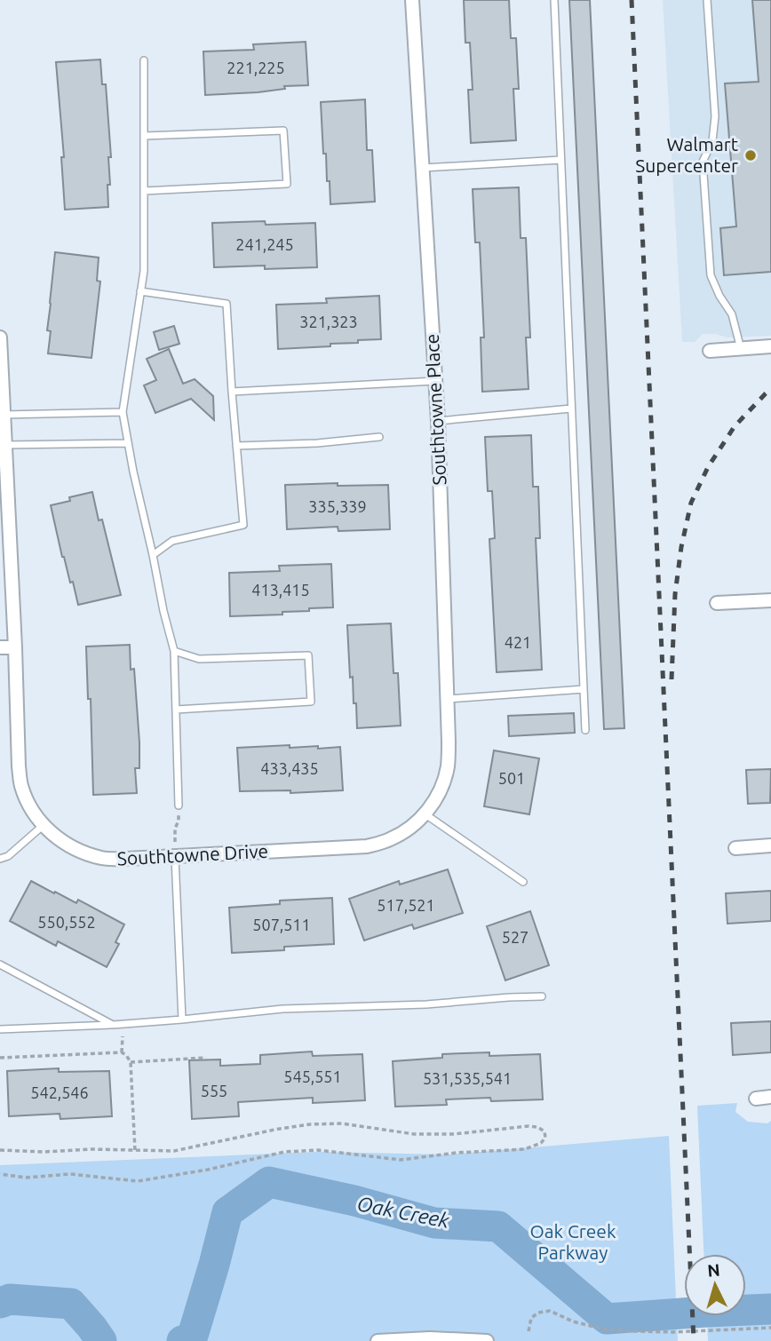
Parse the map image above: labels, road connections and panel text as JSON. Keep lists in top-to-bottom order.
{
  "streets": {
    "street": ["Southtowne Place", "Southtowne Drive"]
  },
  "crossings": [
    ["Southtowne Place", "Southtowne Drive"]
  ],
  "water": ["Oak Creek"],
  "parks": ["Oak Creek Parkway"],
  "places": ["Walmart Supercenter"],
  "house_numbers": [
    "221,225",
    "241,245",
    "321,323",
    "335,339",
    "413,415",
    "421",
    "433,435",
    "501",
    "517,521",
    "550,552",
    "507,511",
    "527",
    "545,551",
    "531,535,541",
    "555",
    "542,546"
  ],
  "north": "top"
}
